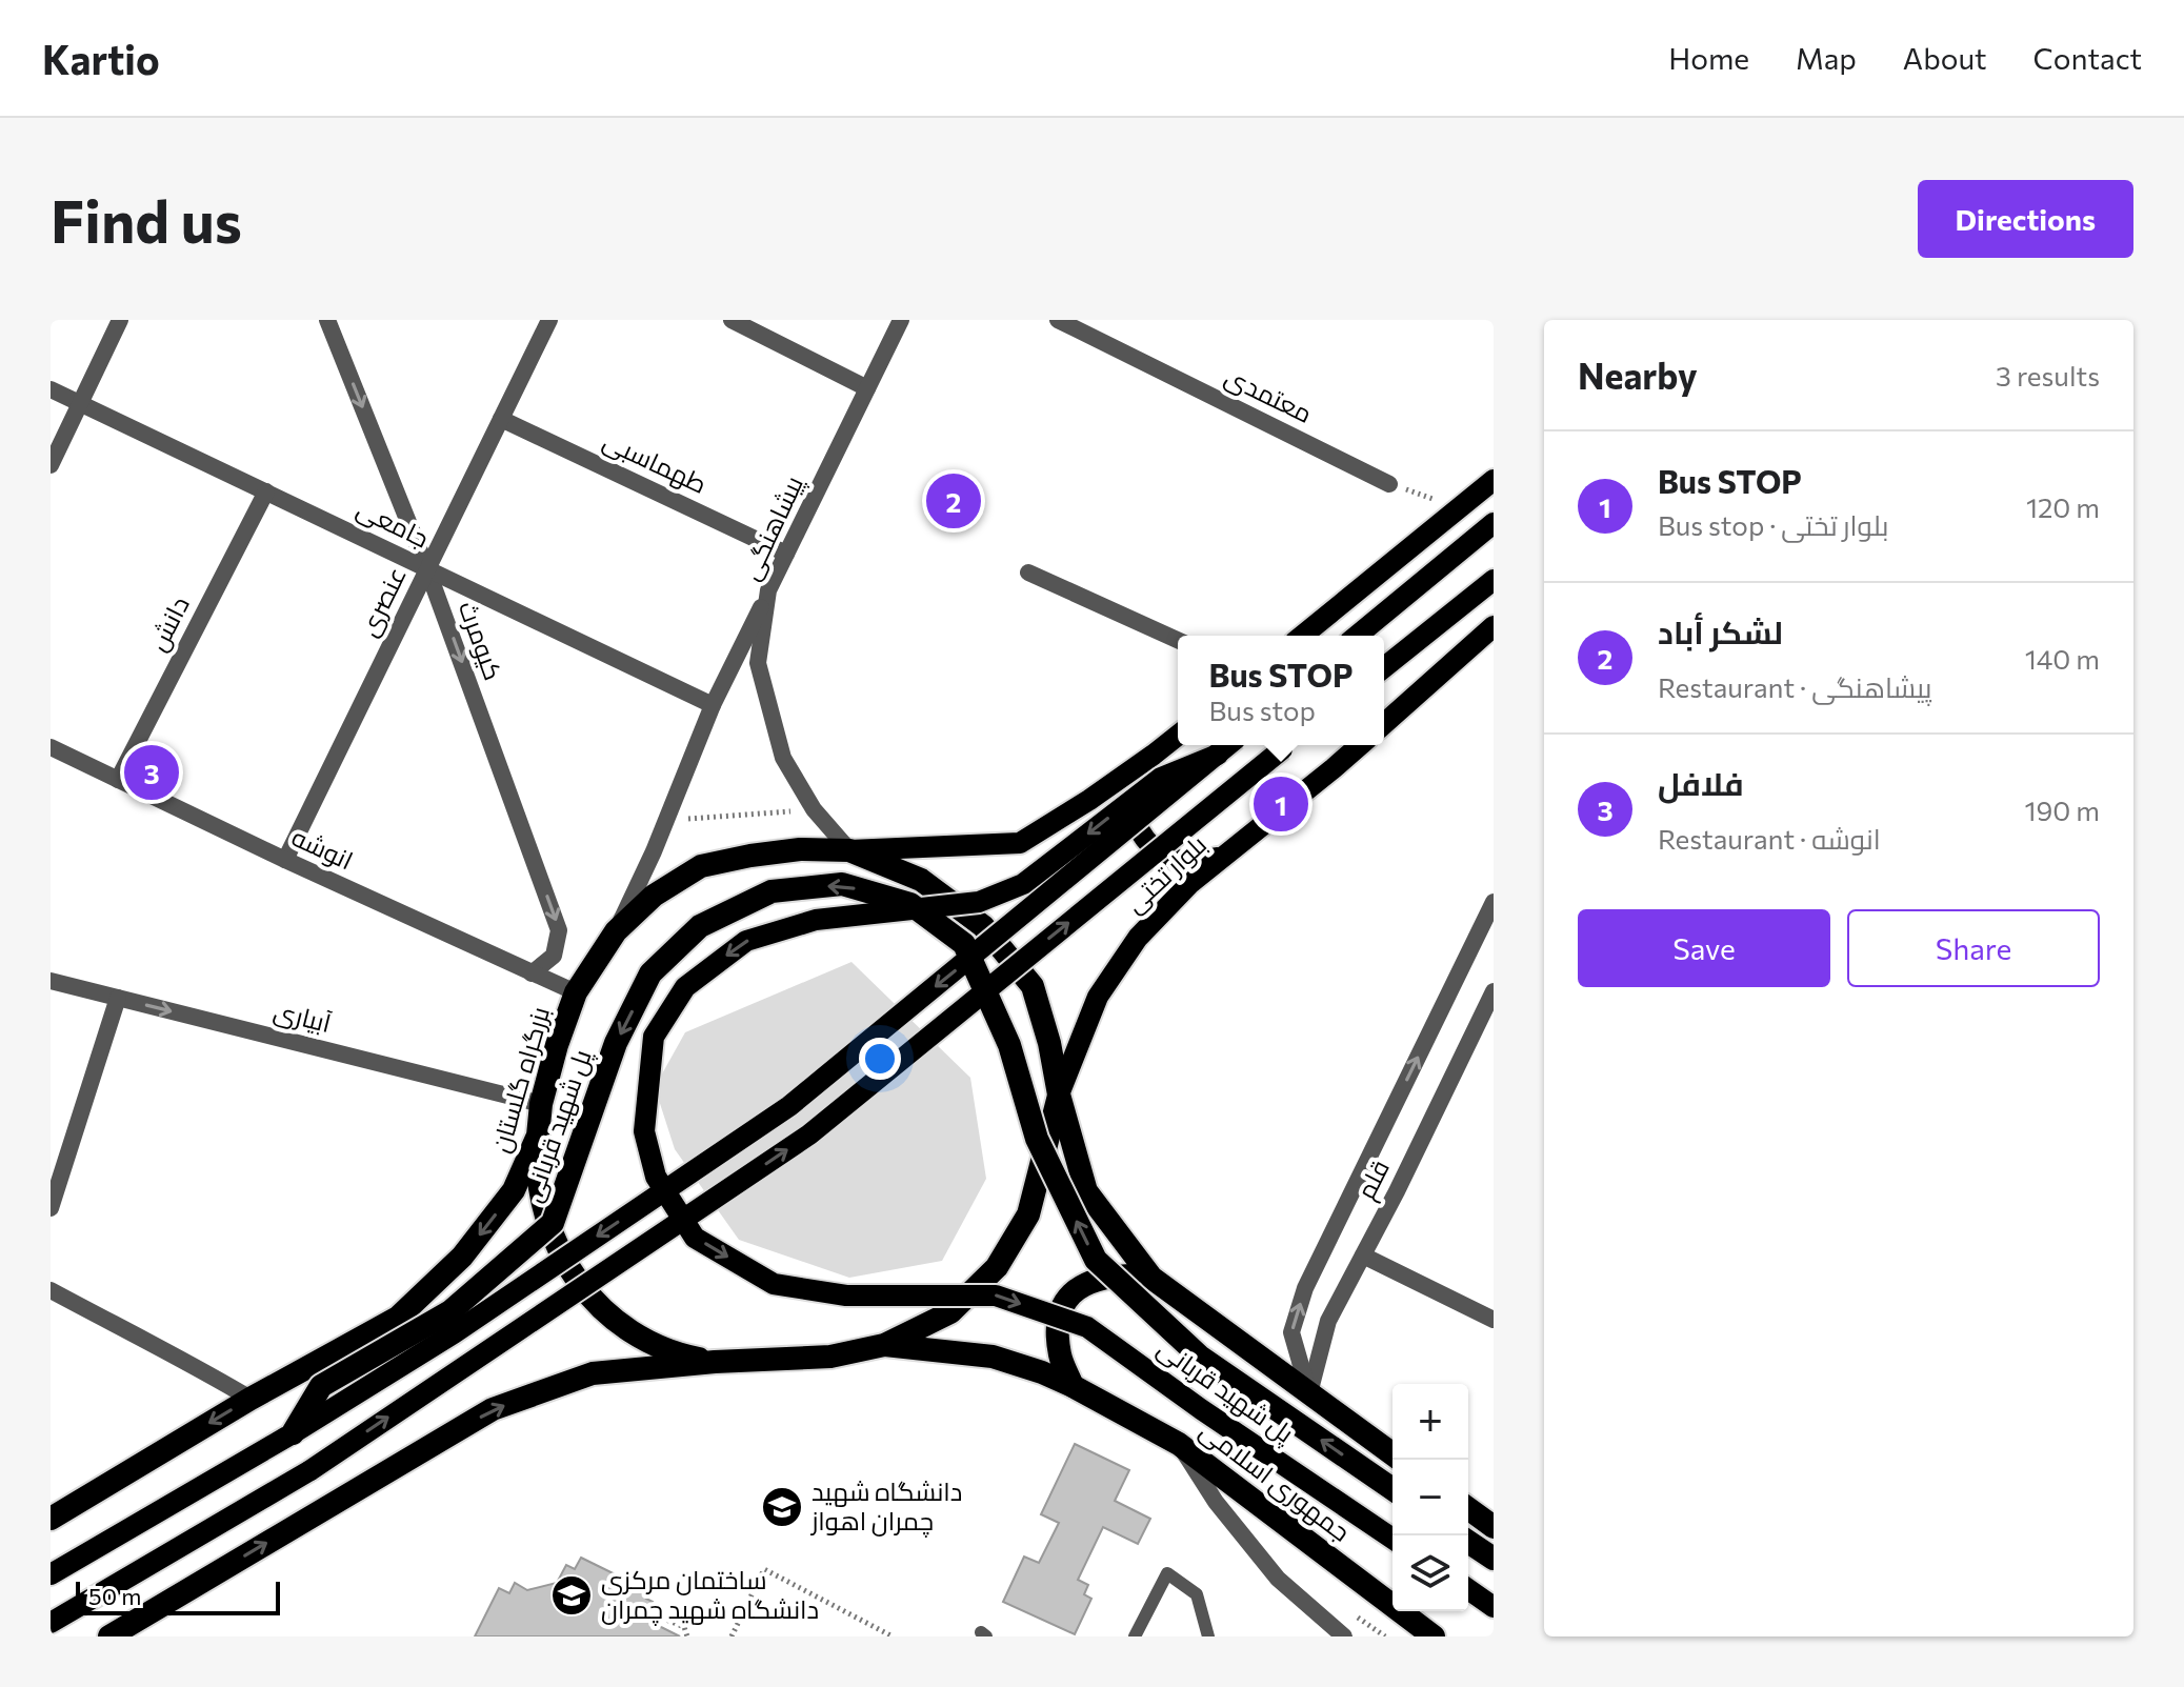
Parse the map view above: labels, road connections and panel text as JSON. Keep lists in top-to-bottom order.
{
  "streets": {
    "highway": ["بزرگراه گلستان", "پل شهید قربانی", "جمهوری اسلامی"],
    "main road": ["بلوار تختی"],
    "street": [
      "معتمدی",
      "طهماسبی",
      "جامعی",
      "پیشاهنگی",
      "عنصری",
      "دانش",
      "کیومرث",
      "انوشه",
      "آبیاری",
      "قلم"
    ]
  },
  "crossings": [
    ["طهماسبی", "پیشاهنگی"],
    ["طهماسبی", "عنصری"],
    ["جامعی", "عنصری"],
    ["جامعی", "دانش"],
    ["جامعی", "کیومرث"],
    ["پیشاهنگی", "بزرگراه گلستان"],
    ["عنصری", "کیومرث"],
    ["عنصری", "انوشه"],
    ["دانش", "انوشه"],
    ["کیومرث", "انوشه"],
    ["انوشه", "بزرگراه گلستان"],
    ["آبیاری", "بزرگراه گلستان"]
  ],
  "one_way": ["کیومرث", "آبیاری"],
  "places": {
    "school or university": ["دانشگاه شهید چمران اهواز", "ساختمان مرکزی دانشگاه شهید چمران"]
  },
  "scale_bar": "50 m",
  "page": {
    "header": "Kartio",
    "nav": [
      "Home",
      "Map",
      "About",
      "Contact"
    ],
    "buttons": [
      "Directions",
      ["Save", "Share"]
    ],
    "title": "Find us",
    "heading": ["Nearby", "3 results"],
    "list": [
      {
        "mark": "1",
        "name": "Bus STOP",
        "note": "Bus stop · بلوار تختی",
        "value": "120 m"
      },
      {
        "mark": "2",
        "name": "لشكر أباد",
        "note": "Restaurant · پیشاهنگی",
        "value": "140 m"
      },
      {
        "mark": "3",
        "name": "فلافل",
        "note": "Restaurant · انوشه",
        "value": "190 m"
      }
    ],
    "pins": ["2", "3", "1"],
    "popup": ["Bus STOP", "Bus stop"],
    "map_buttons": ["+", "−"],
    "scale": "50 m"
  }
}
